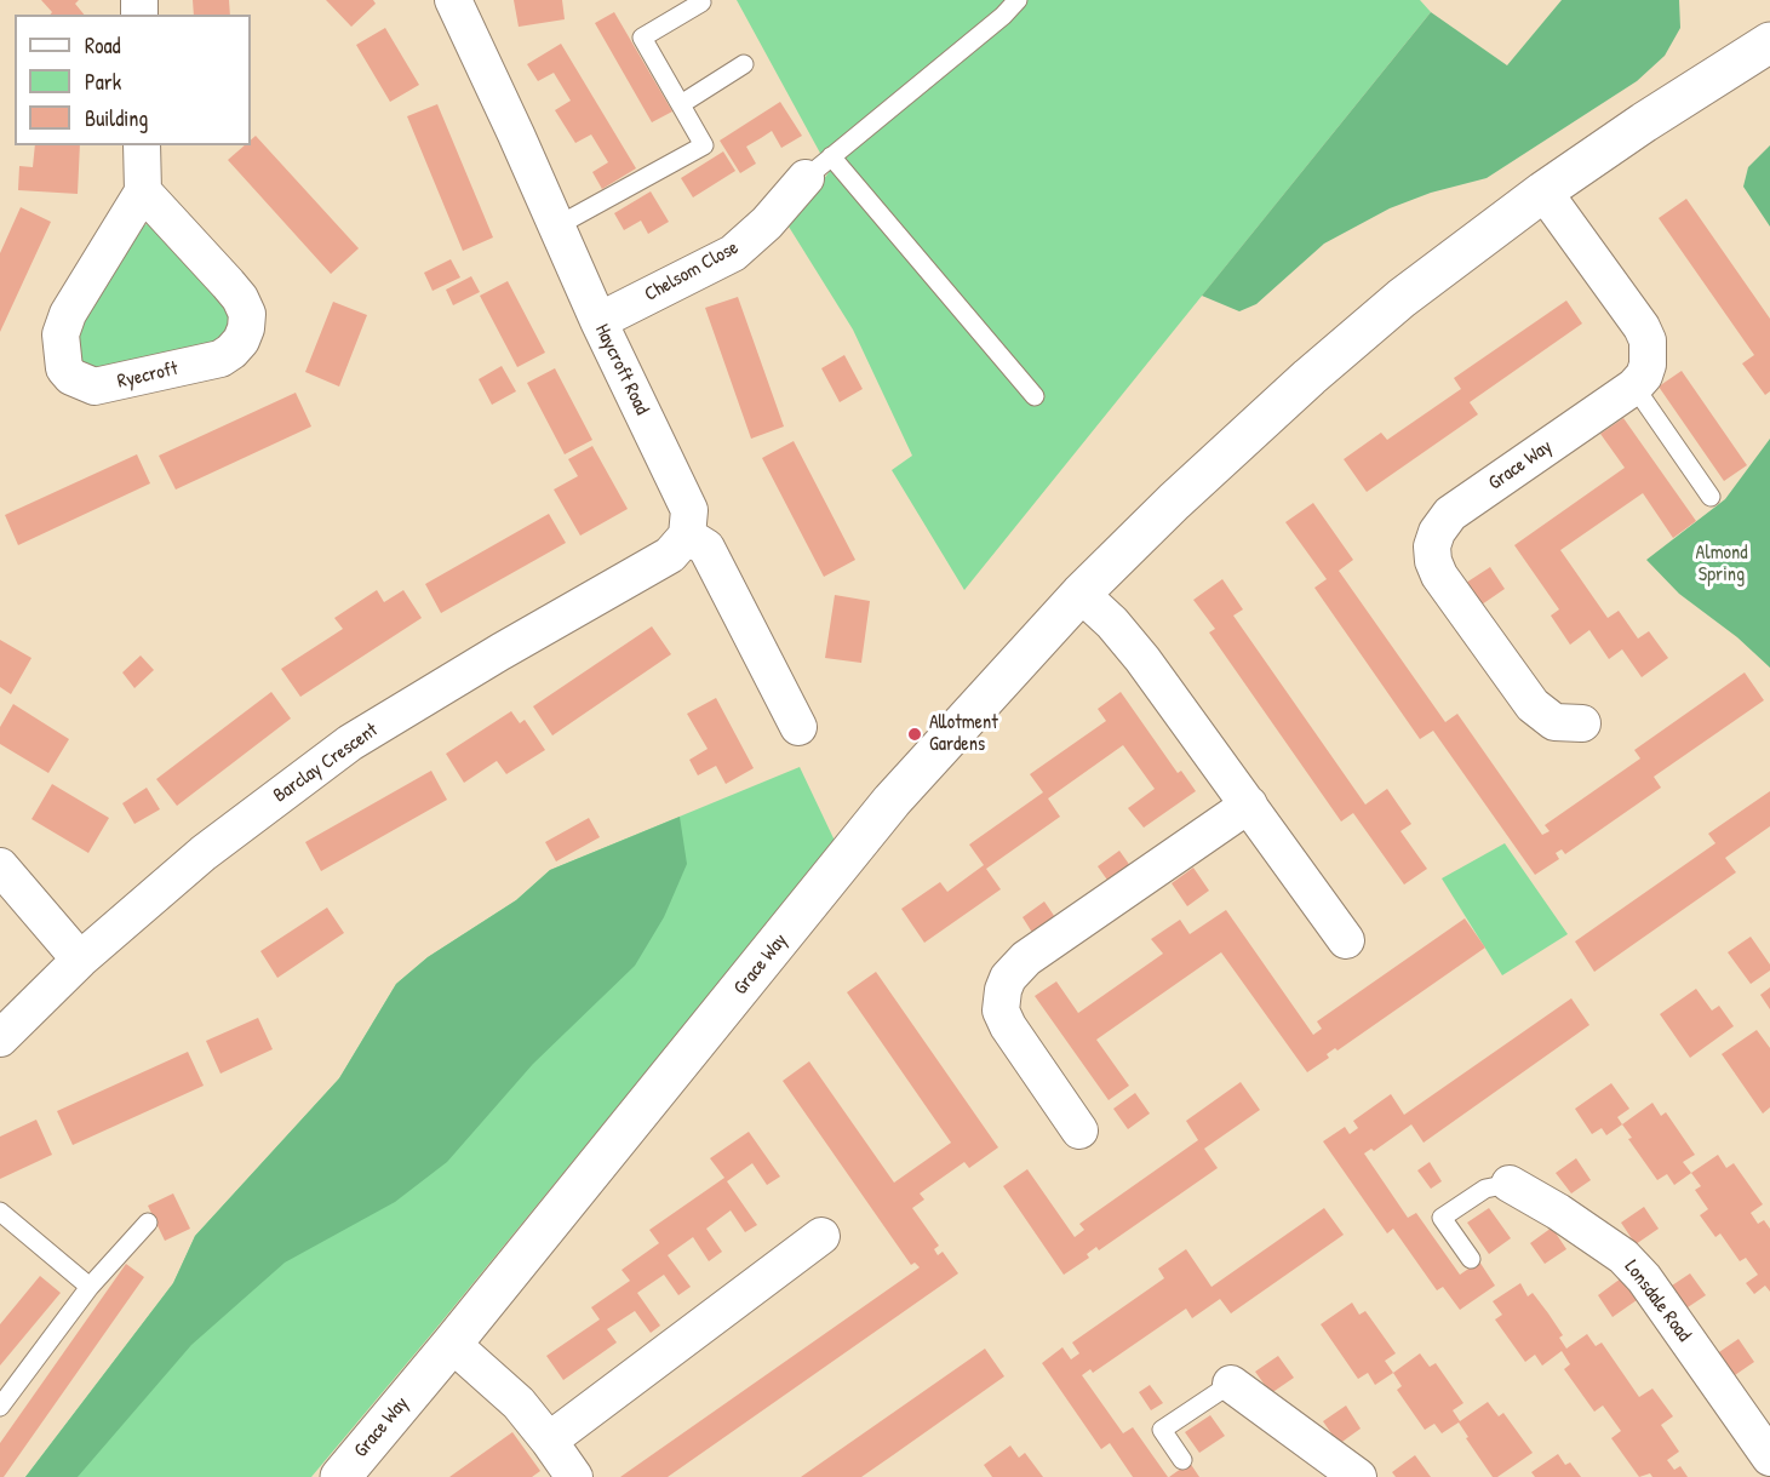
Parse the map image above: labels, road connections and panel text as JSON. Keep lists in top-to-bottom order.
{
  "streets": {
    "street": [
      "Chelsom Close",
      "Haycroft Road",
      "Ryecroft",
      "Grace Way",
      "Barclay Crescent",
      "Lonsdale Road"
    ]
  },
  "crossings": [
    ["Chelsom Close", "Haycroft Road"],
    ["Haycroft Road", "Barclay Crescent"]
  ],
  "parks": ["Almond Spring"],
  "places": ["Allotment Gardens"],
  "legend": ["Road", "Park", "Building"]
}
